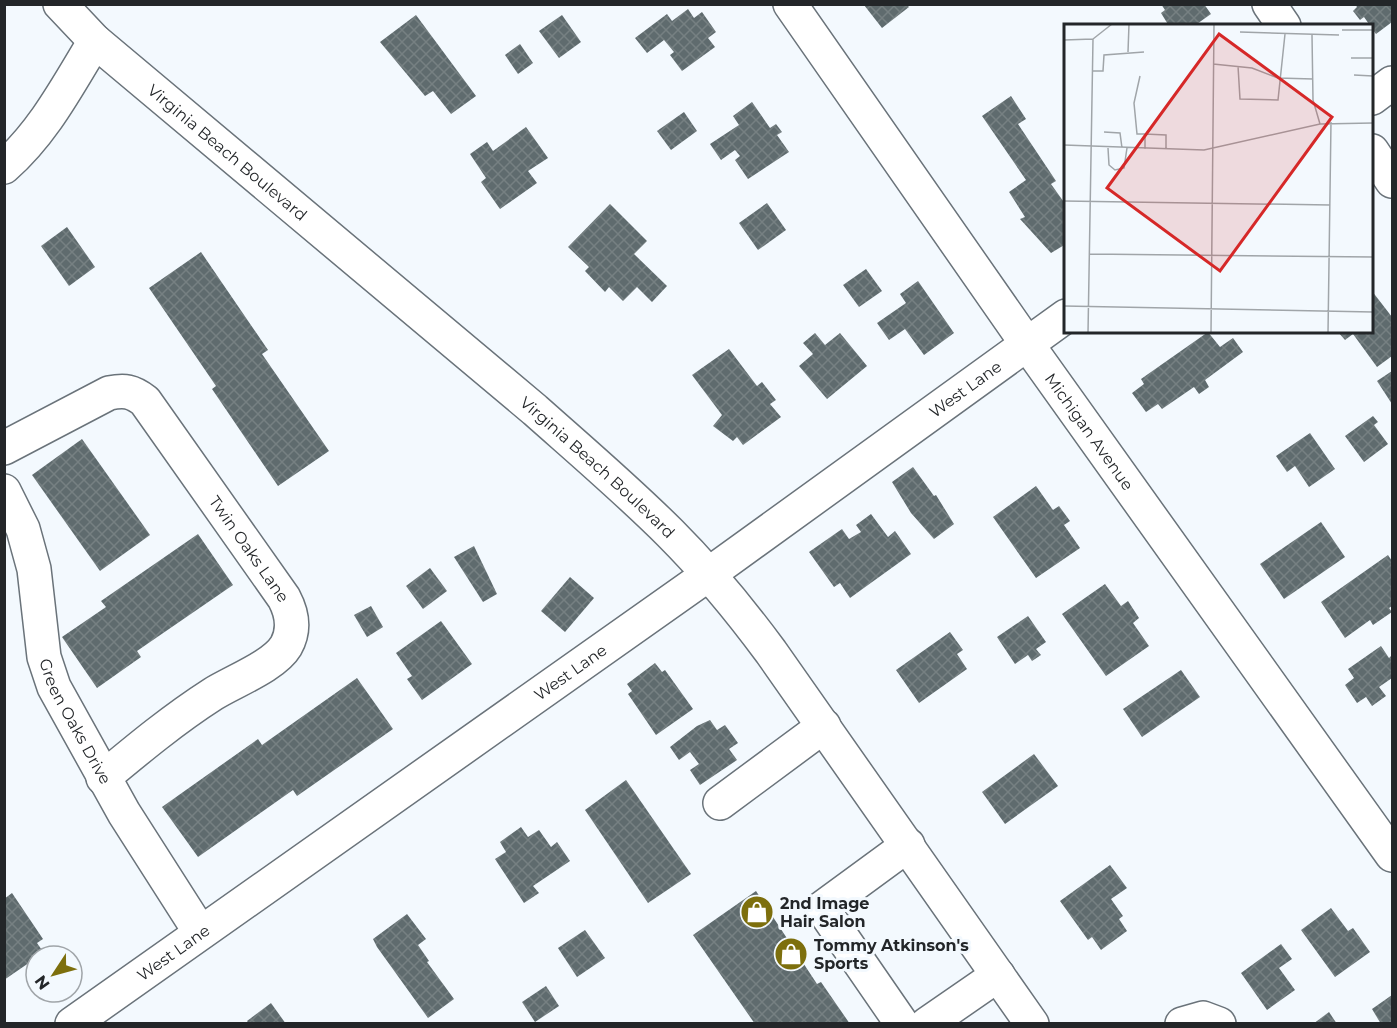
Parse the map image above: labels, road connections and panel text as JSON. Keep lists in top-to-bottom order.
{
  "streets": {
    "street": [
      "Virginia Beach Boulevard",
      "West Lane",
      "Michigan Avenue",
      "Twin Oaks Lane",
      "Green Oaks Drive"
    ]
  },
  "crossings": [
    ["Virginia Beach Boulevard", "West Lane"],
    ["West Lane", "Michigan Avenue"],
    ["West Lane", "Green Oaks Drive"],
    ["Twin Oaks Lane", "Green Oaks Drive"]
  ],
  "places": {
    "shop": ["2nd Image Hair Salon", "Tommy Atkinson's Sports"]
  },
  "north": "bottom left"
}
